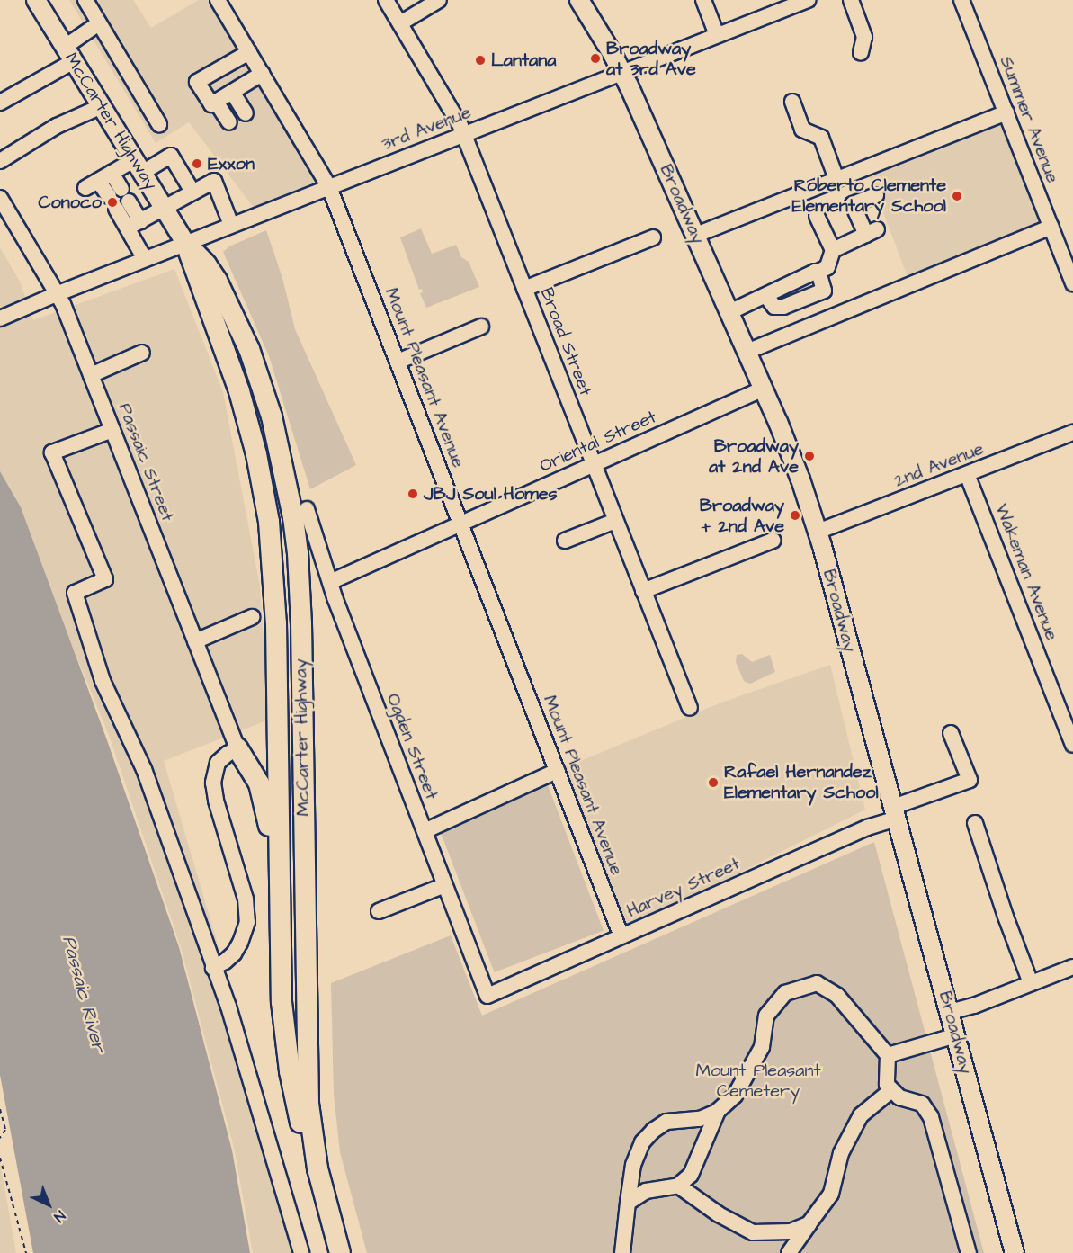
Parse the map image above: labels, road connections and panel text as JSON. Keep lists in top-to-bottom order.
{
  "streets": {
    "highway": ["McCarter Highway"],
    "main road": ["Broadway"],
    "street": [
      "Summer Avenue",
      "3rd Avenue",
      "Broad Street",
      "Mount Pleasant Avenue",
      "Oriental Street",
      "Passaic Street",
      "2nd Avenue",
      "Wakeman Avenue",
      "Ogden Street",
      "Harvey Street"
    ]
  },
  "crossings": [
    ["McCarter Highway", "3rd Avenue"],
    ["3rd Avenue", "Broadway"],
    ["3rd Avenue", "Broad Street"],
    ["3rd Avenue", "Mount Pleasant Avenue"],
    ["3rd Avenue", "Passaic Street"],
    ["Broadway", "Oriental Street"],
    ["Broadway", "2nd Avenue"],
    ["Broadway", "Harvey Street"],
    ["Broad Street", "Oriental Street"],
    ["Mount Pleasant Avenue", "Oriental Street"],
    ["Mount Pleasant Avenue", "Harvey Street"],
    ["Oriental Street", "Ogden Street"],
    ["2nd Avenue", "Wakeman Avenue"],
    ["Ogden Street", "Harvey Street"]
  ],
  "water": ["Passaic River"],
  "parks": ["Mount Pleasant Cemetery"],
  "places": [
    "Broadway at 3rd Ave",
    "Lantana",
    "Exxon",
    "Roberto Clemente Elementary School",
    "Conoco",
    "Broadway at 2nd Ave",
    "JBJ Soul Homes",
    "Broadway + 2nd Ave",
    "Rafael Hernandez Elementary School"
  ],
  "north": "bottom right"
}
